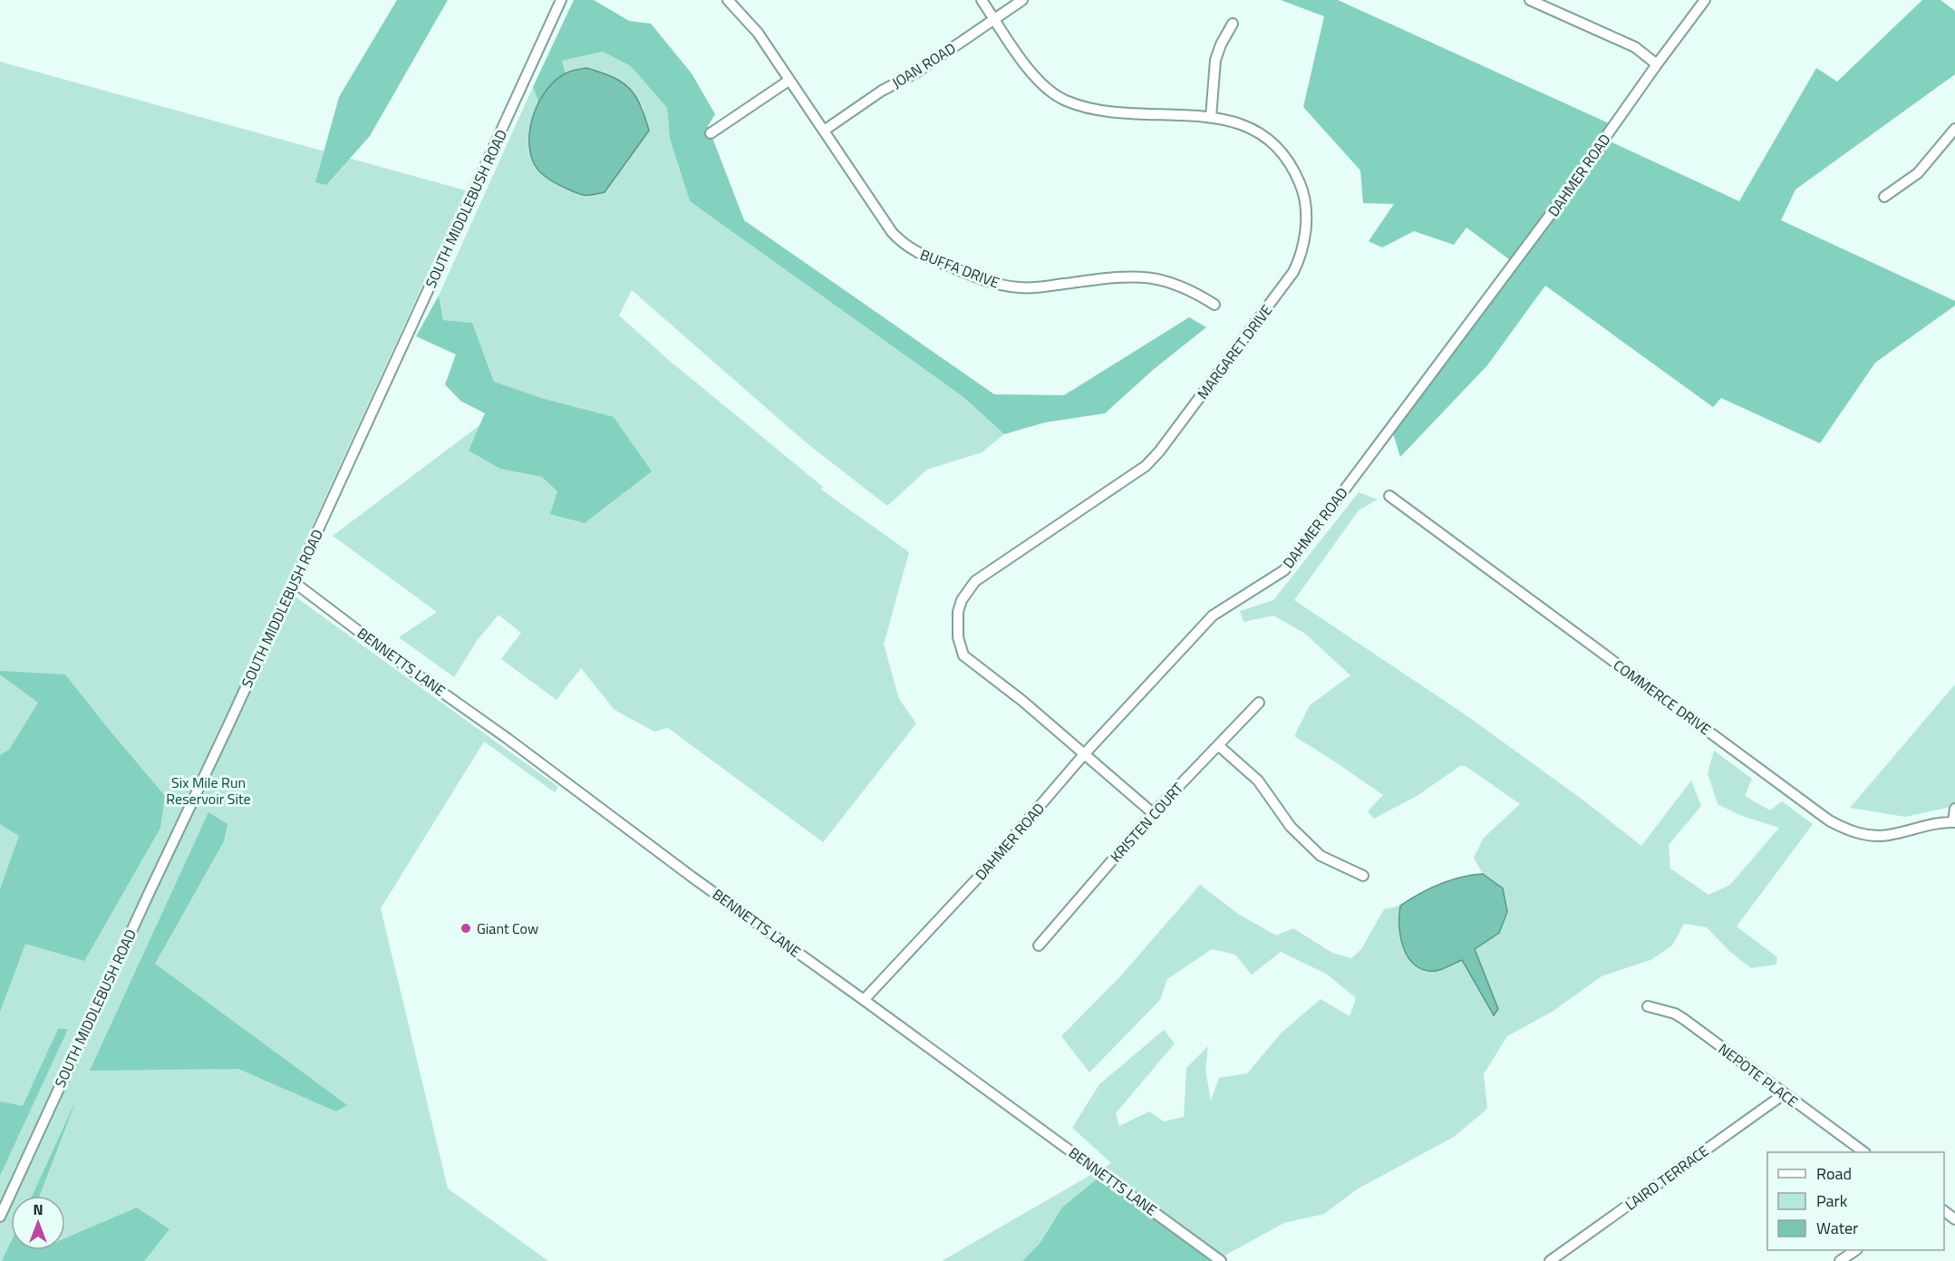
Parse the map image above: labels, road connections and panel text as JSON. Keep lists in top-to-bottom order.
{
  "streets": {
    "street": [
      "JOAN ROAD",
      "DAHMER ROAD",
      "SOUTH MIDDLEBUSH ROAD",
      "BUFFA DRIVE",
      "MARGARET DRIVE",
      "BENNETTS LANE",
      "COMMERCE DRIVE",
      "KRISTEN COURT",
      "NEPOTE PLACE",
      "LAIRD TERRACE"
    ]
  },
  "crossings": [
    ["JOAN ROAD", "BUFFA DRIVE"],
    ["JOAN ROAD", "MARGARET DRIVE"],
    ["DAHMER ROAD", "MARGARET DRIVE"],
    ["DAHMER ROAD", "BENNETTS LANE"],
    ["SOUTH MIDDLEBUSH ROAD", "BENNETTS LANE"],
    ["MARGARET DRIVE", "KRISTEN COURT"],
    ["NEPOTE PLACE", "LAIRD TERRACE"]
  ],
  "parks": ["Six Mile Run Reservoir Site"],
  "places": ["Giant Cow"],
  "legend": ["Road", "Park", "Water"],
  "north": "top"
}
